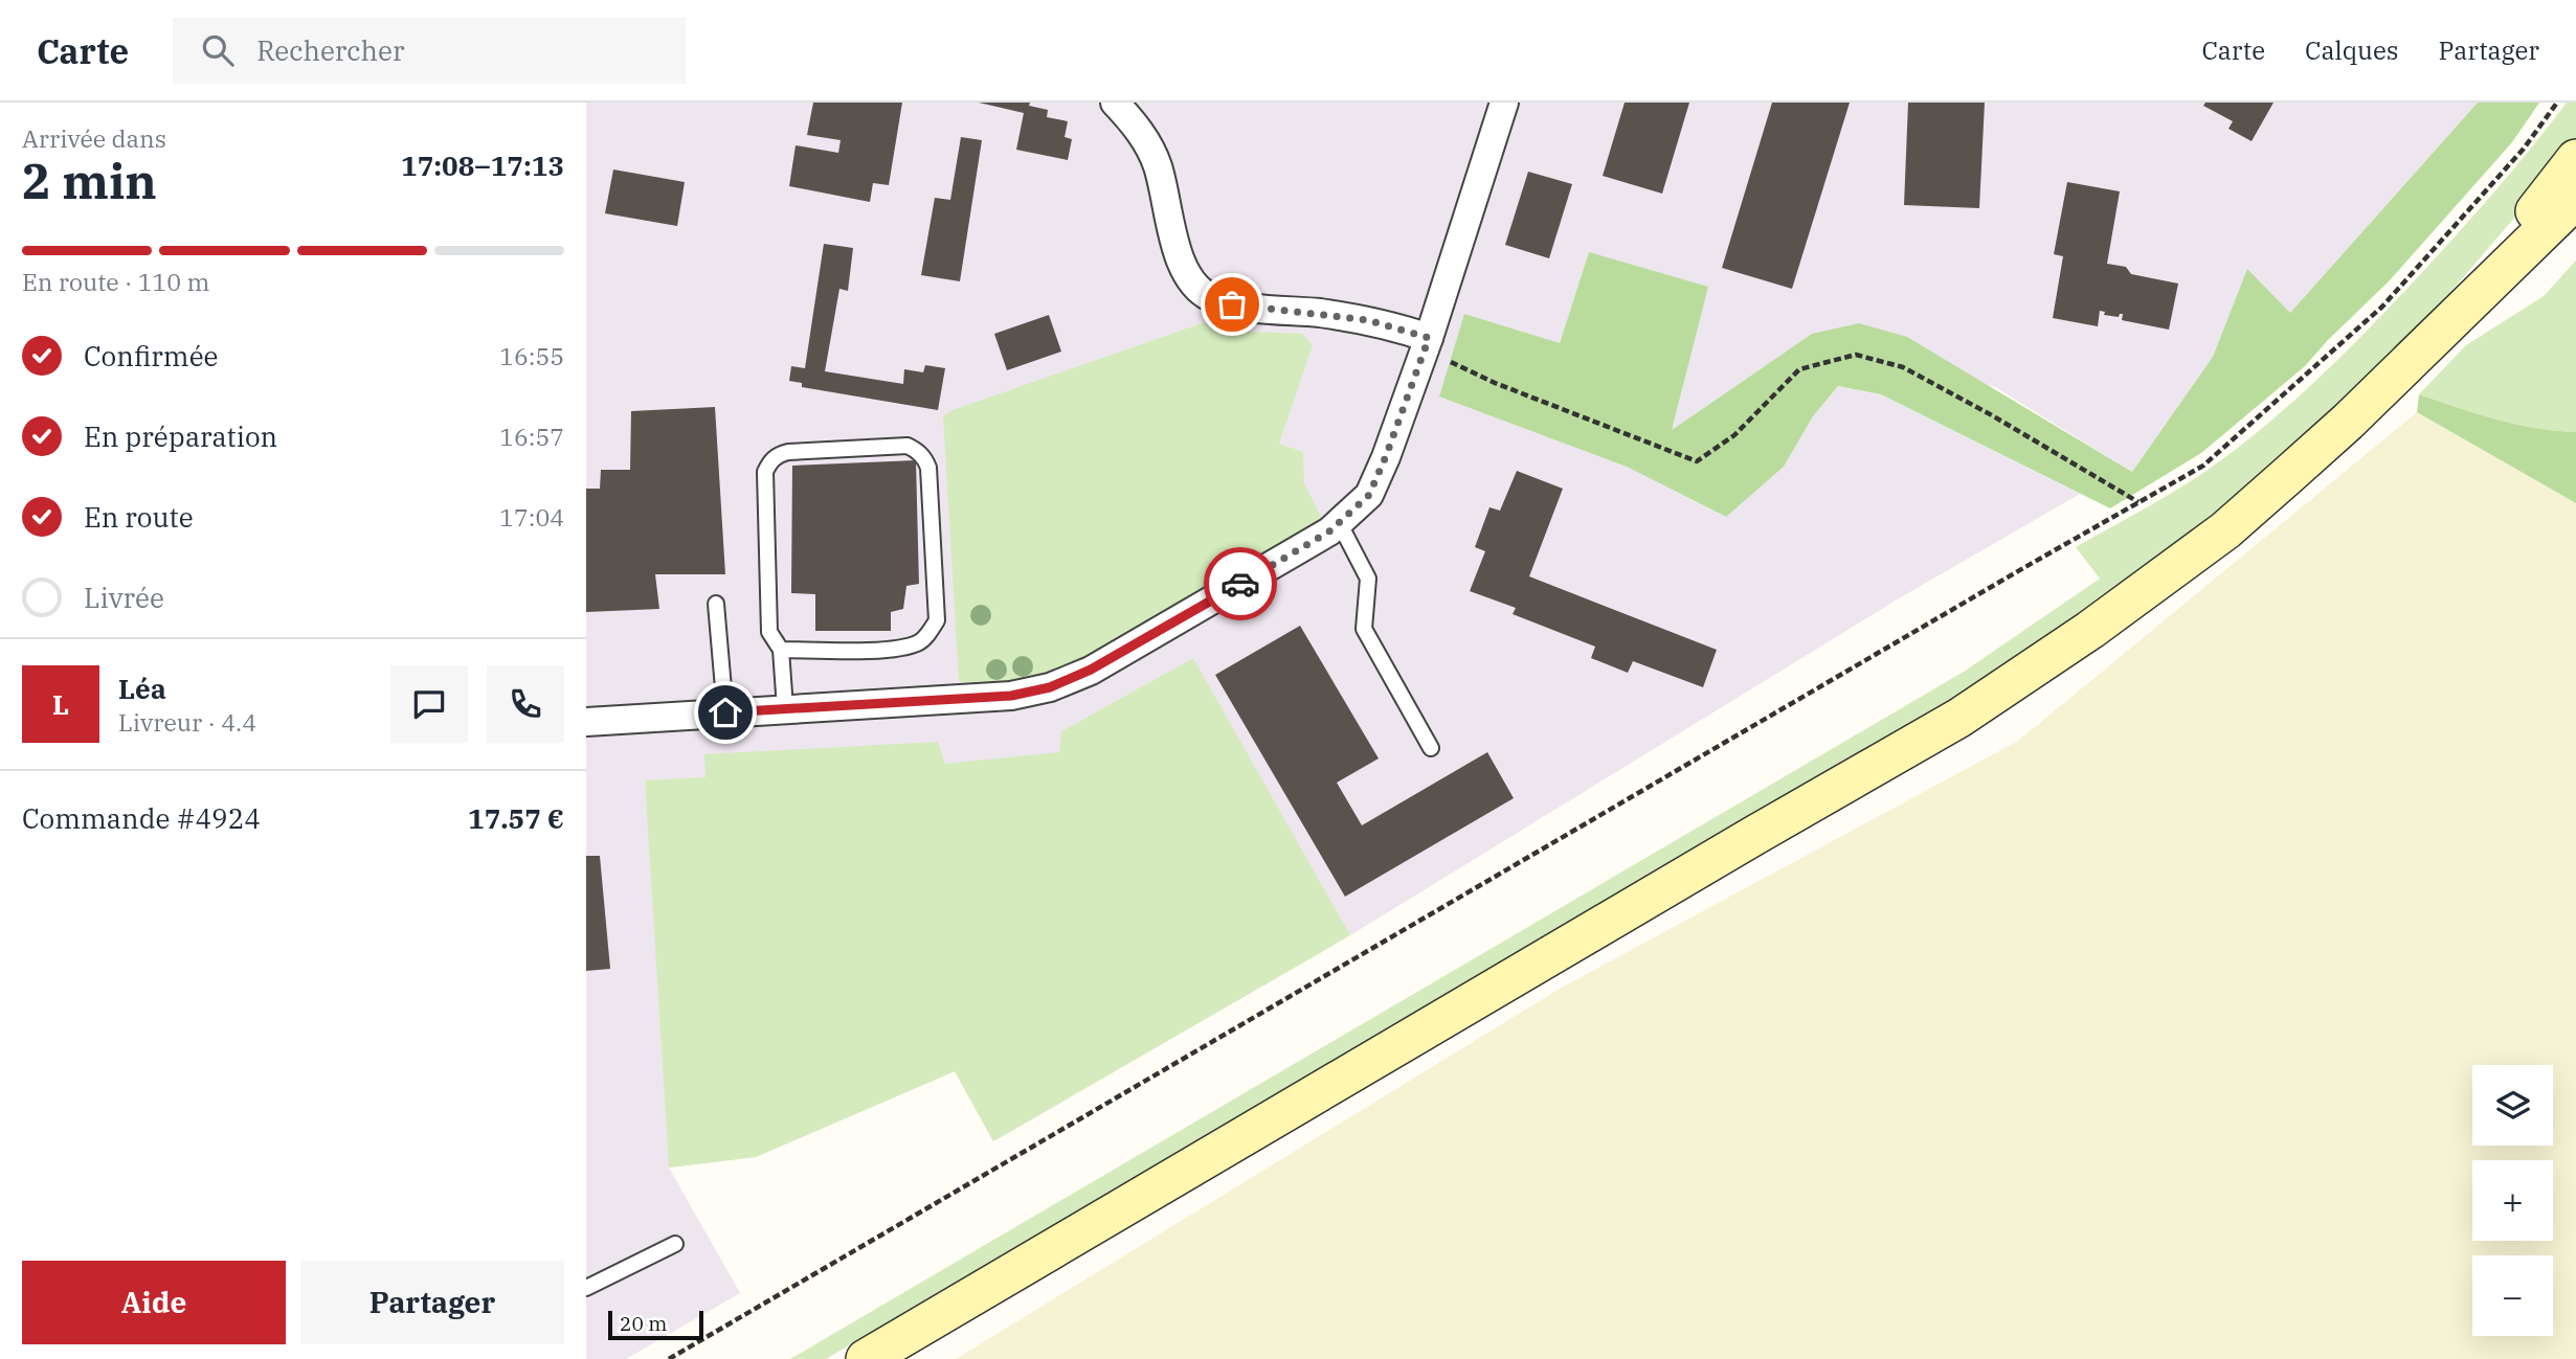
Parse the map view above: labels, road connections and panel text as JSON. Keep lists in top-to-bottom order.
{
  "scale_bar": "20 m",
  "page": {
    "header": "Carte",
    "search": "Rechercher",
    "nav": ["Carte", "Calques", "Partager"],
    "heading": ["2 min", "Arrivée dans", "17:08–17:13"],
    "panel": [
      "Léa",
      "Livreur · 4.4",
      "Commande #4924",
      "17.57 €"
    ],
    "bar": "En route · 110 m",
    "list": [
      ["Confirmée", "16:55"],
      ["En préparation", "16:57"],
      ["En route", "17:04"],
      "Livrée"
    ],
    "round": "L",
    "map_buttons": ["+", "−"],
    "buttons": ["Aide", "Partager"],
    "scale": "20 m"
  }
}
